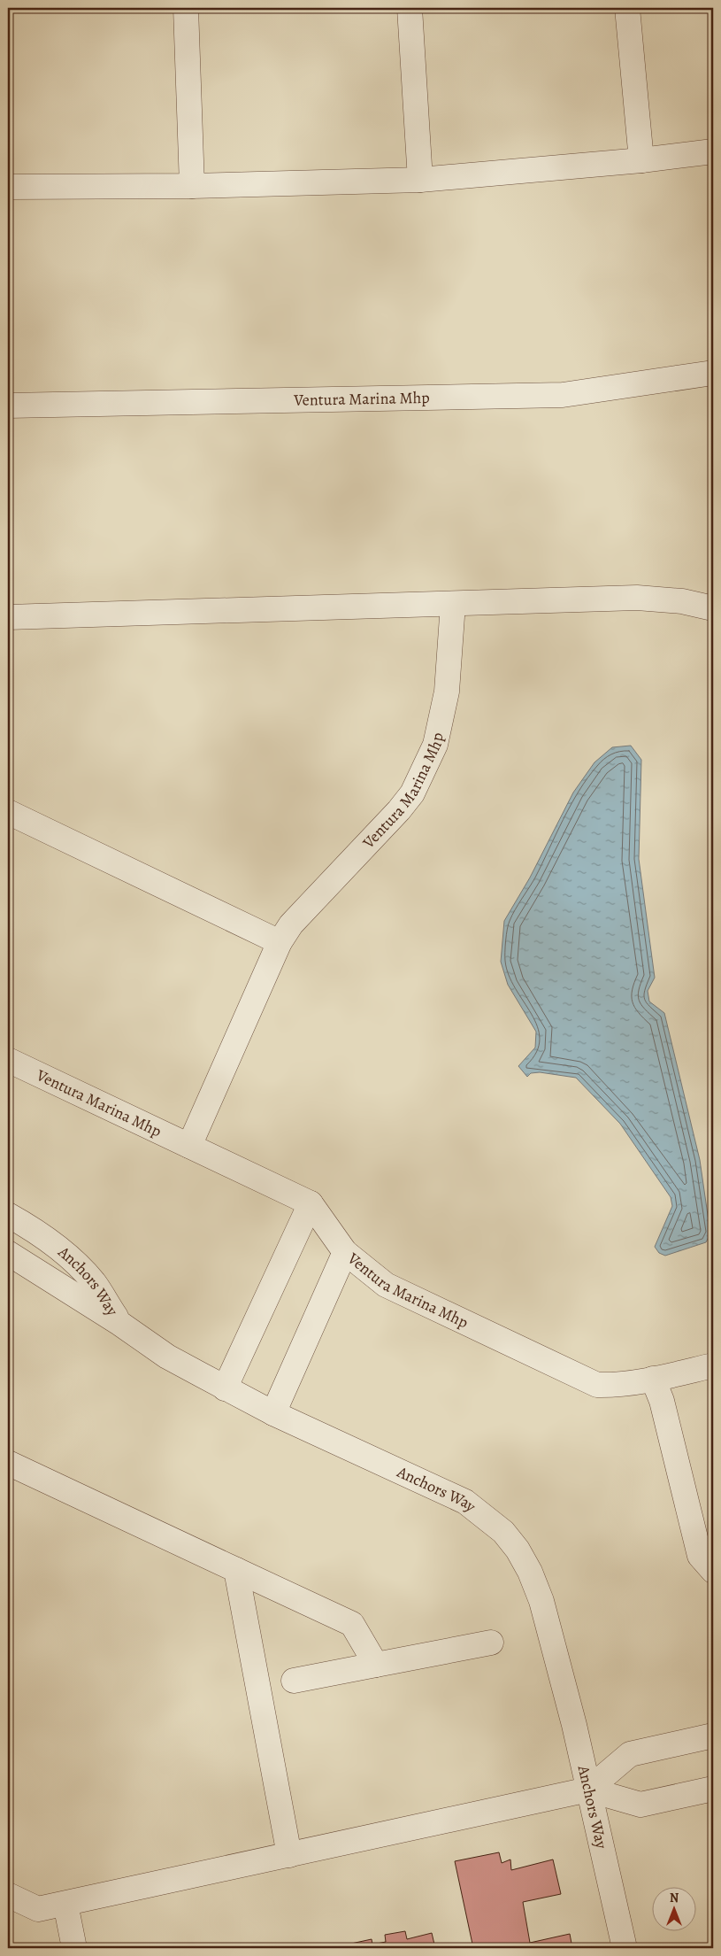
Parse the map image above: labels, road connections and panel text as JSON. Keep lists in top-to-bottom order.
{
  "streets": {
    "street": ["Ventura Marina Mhp", "Anchors Way"]
  },
  "north": "top"
}
